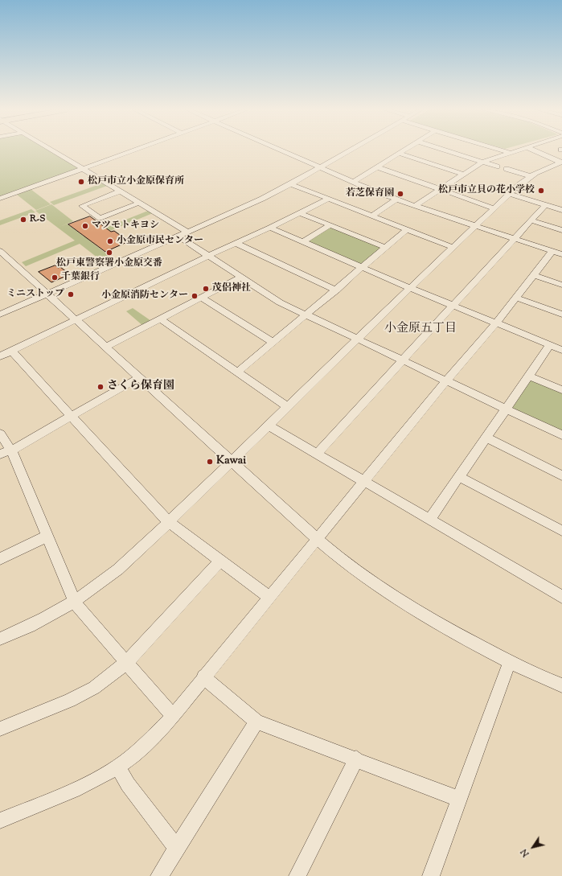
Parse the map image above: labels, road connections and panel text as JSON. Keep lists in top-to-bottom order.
{
  "districts": ["小金原五丁目"],
  "places": [
    "松戸市立小金原保育所",
    "松戸市立貝の花小学校",
    "若芝保育園",
    "R-S",
    "マツモトキヨシ",
    "小金原市民センター",
    "松戸東警察署小金原交番",
    "千葉銀行",
    "茂侶神社",
    "ミニストップ",
    "小金原消防センター",
    "さくら保育園",
    "Kawai"
  ],
  "north": "bottom left"
}
